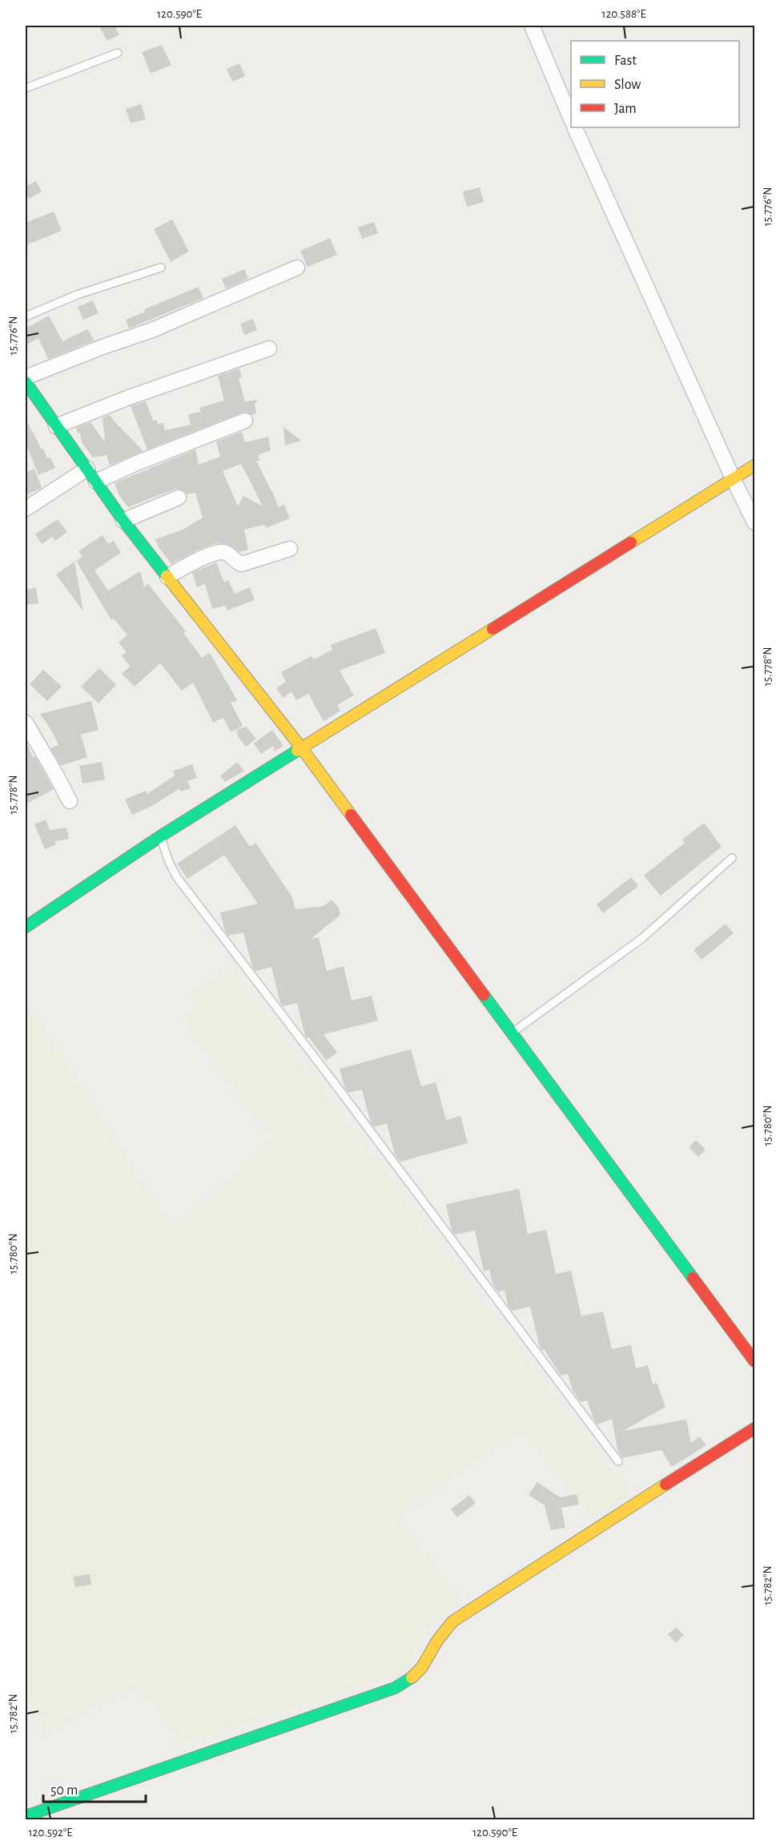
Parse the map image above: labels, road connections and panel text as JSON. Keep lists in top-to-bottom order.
{
  "legend": ["Fast", "Slow", "Jam"],
  "scale_bar": "50 m",
  "coordinates": [
    "120.590°E",
    "120.588°E",
    "15.776°N",
    "15.778°N",
    "15.780°N",
    "15.782°N",
    "120.592°E"
  ]
}
